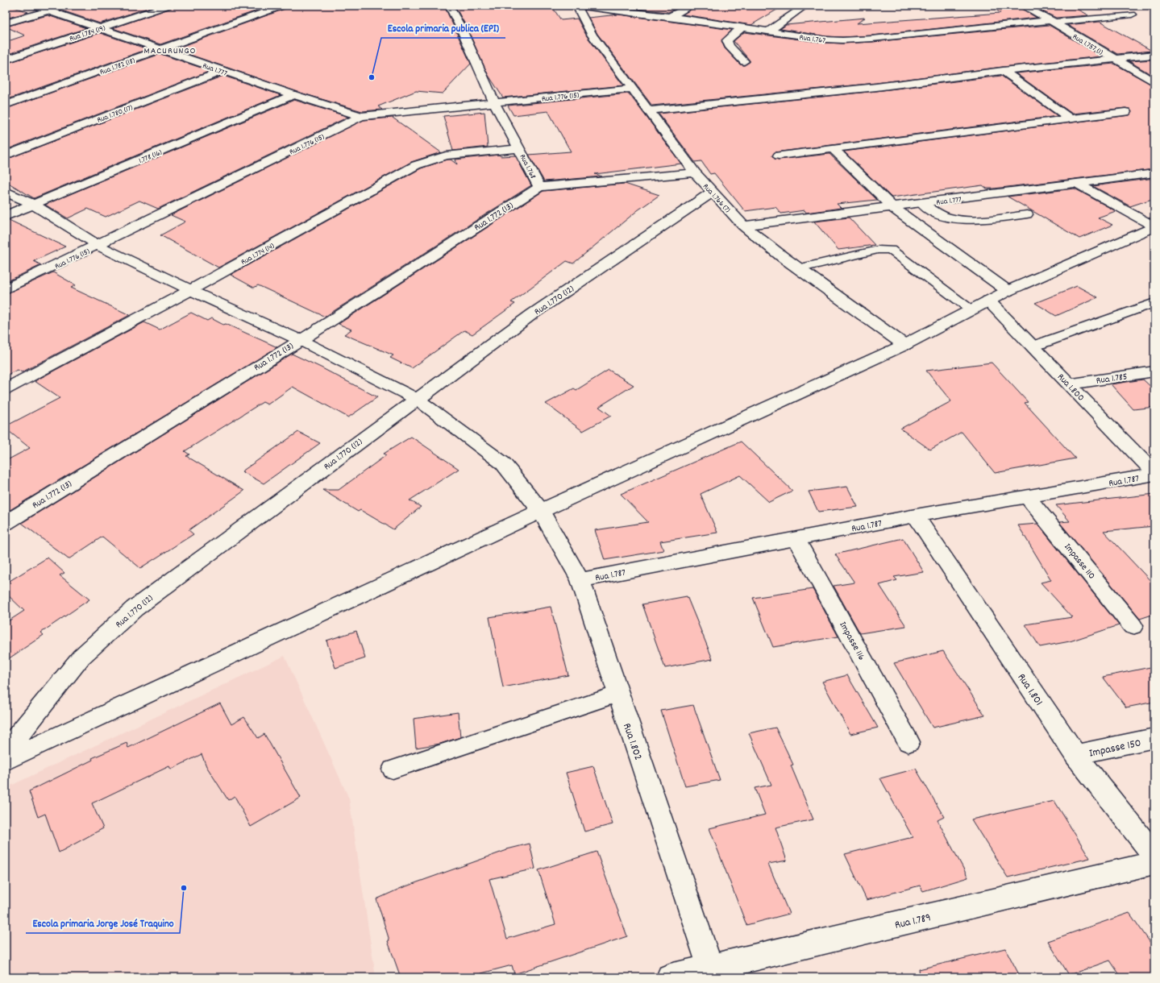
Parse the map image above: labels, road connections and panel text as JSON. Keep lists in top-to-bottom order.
{
  "streets": {
    "street": [
      "Rua 1.784 (19)",
      "Rua 1.767",
      "Rua 1.757 (1)",
      "Rua 1.782 (18)",
      "Rua 1.777",
      "Rua 1.776 (15)",
      "Rua 1.780 (17)",
      "1.778 (16)",
      "Rua 1.768",
      "Rua 1.766 (7)",
      "Rua 1.772 (13)",
      "Rua 1.774 (14)",
      "Rua 1.770 (12)",
      "Rua 1.785",
      "Rua 1.800",
      "Rua 1.787",
      "Impasse 110",
      "Impasse 116",
      "Rua 1.801",
      "Rua 1.802",
      "Impasse 150",
      "Rua 1.789"
    ]
  },
  "crossings": [
    ["Rua 1.784 (19)", "Rua 1.777"],
    ["Rua 1.767", "Rua 1.757 (1)"],
    ["Rua 1.767", "Rua 1.766 (7)"],
    ["Rua 1.782 (18)", "Rua 1.777"],
    ["Rua 1.777", "Rua 1.776 (15)"],
    ["Rua 1.777", "Rua 1.780 (17)"],
    ["Rua 1.777", "1.778 (16)"],
    ["Rua 1.777", "Rua 1.766 (7)"],
    ["Rua 1.776 (15)", "Rua 1.768"],
    ["Rua 1.776 (15)", "Rua 1.766 (7)"],
    ["Rua 1.776 (15)", "Rua 1.802"],
    ["1.778 (16)", "Rua 1.802"],
    ["Rua 1.768", "Rua 1.766 (7)"],
    ["Rua 1.768", "Rua 1.772 (13)"],
    ["Rua 1.768", "Rua 1.774 (14)"],
    ["Rua 1.766 (7)", "Rua 1.770 (12)"],
    ["Rua 1.772 (13)", "Rua 1.802"],
    ["Rua 1.774 (14)", "Rua 1.802"],
    ["Rua 1.770 (12)", "Rua 1.802"],
    ["Rua 1.785", "Rua 1.800"],
    ["Rua 1.800", "Rua 1.787"],
    ["Rua 1.787", "Impasse 110"],
    ["Rua 1.787", "Impasse 116"],
    ["Rua 1.787", "Rua 1.801"],
    ["Rua 1.787", "Rua 1.802"],
    ["Rua 1.801", "Impasse 150"],
    ["Rua 1.802", "Rua 1.789"]
  ],
  "districts": ["MACURUNGO"],
  "places": ["Escola primaria publica (EPI)", "Escola primaria Jorge José Traquino"]
}
